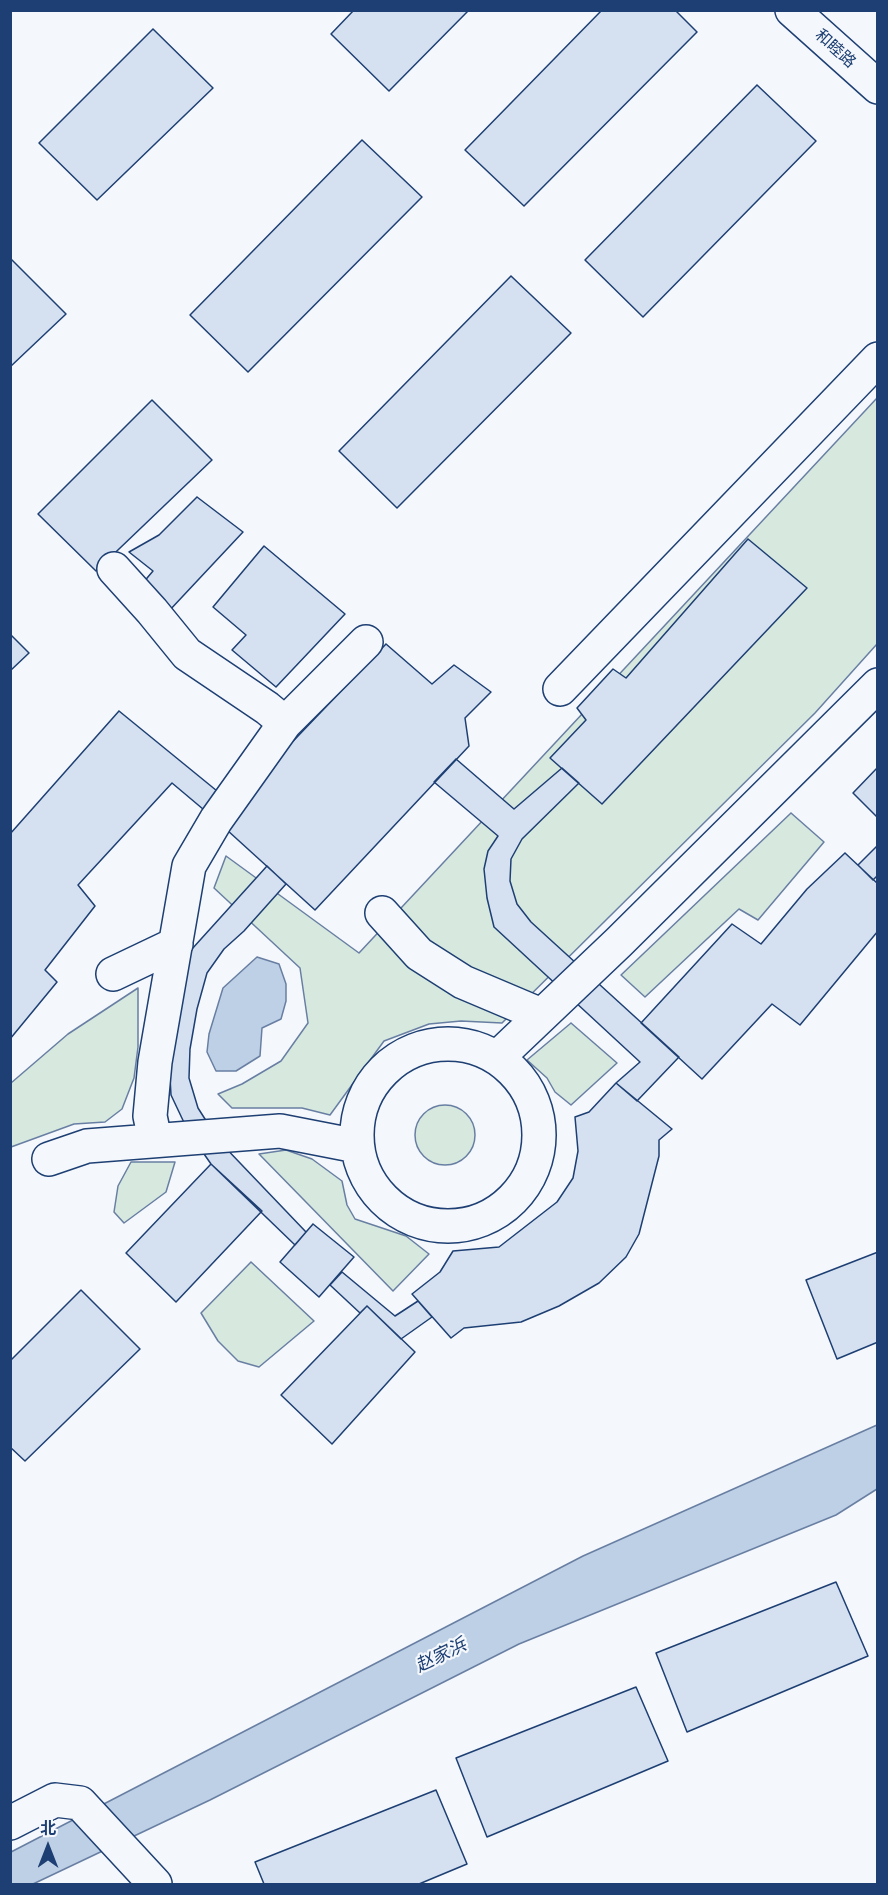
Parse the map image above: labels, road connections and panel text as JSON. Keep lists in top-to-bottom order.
{
  "streets": {
    "street": ["和睦路"]
  },
  "water": ["赵家浜"],
  "north": "top"
}
